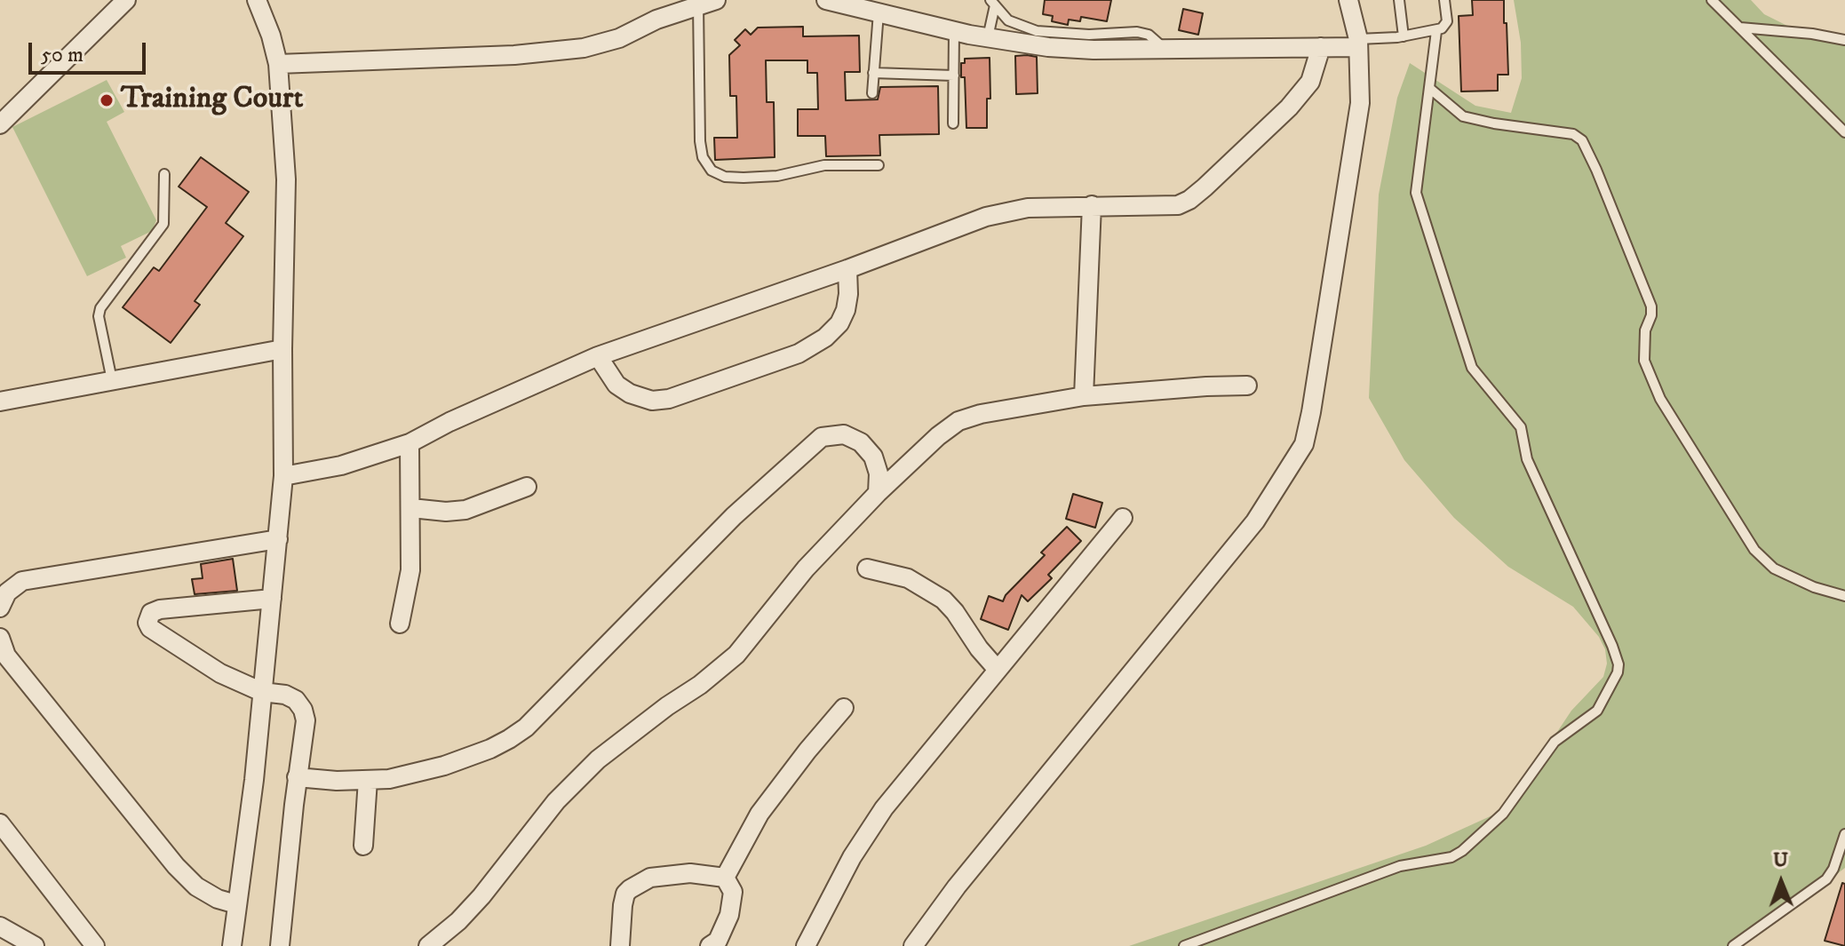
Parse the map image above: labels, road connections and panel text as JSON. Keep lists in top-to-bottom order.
{
  "places": ["Training Court"],
  "scale_bar": "50 m",
  "north": "top"
}
